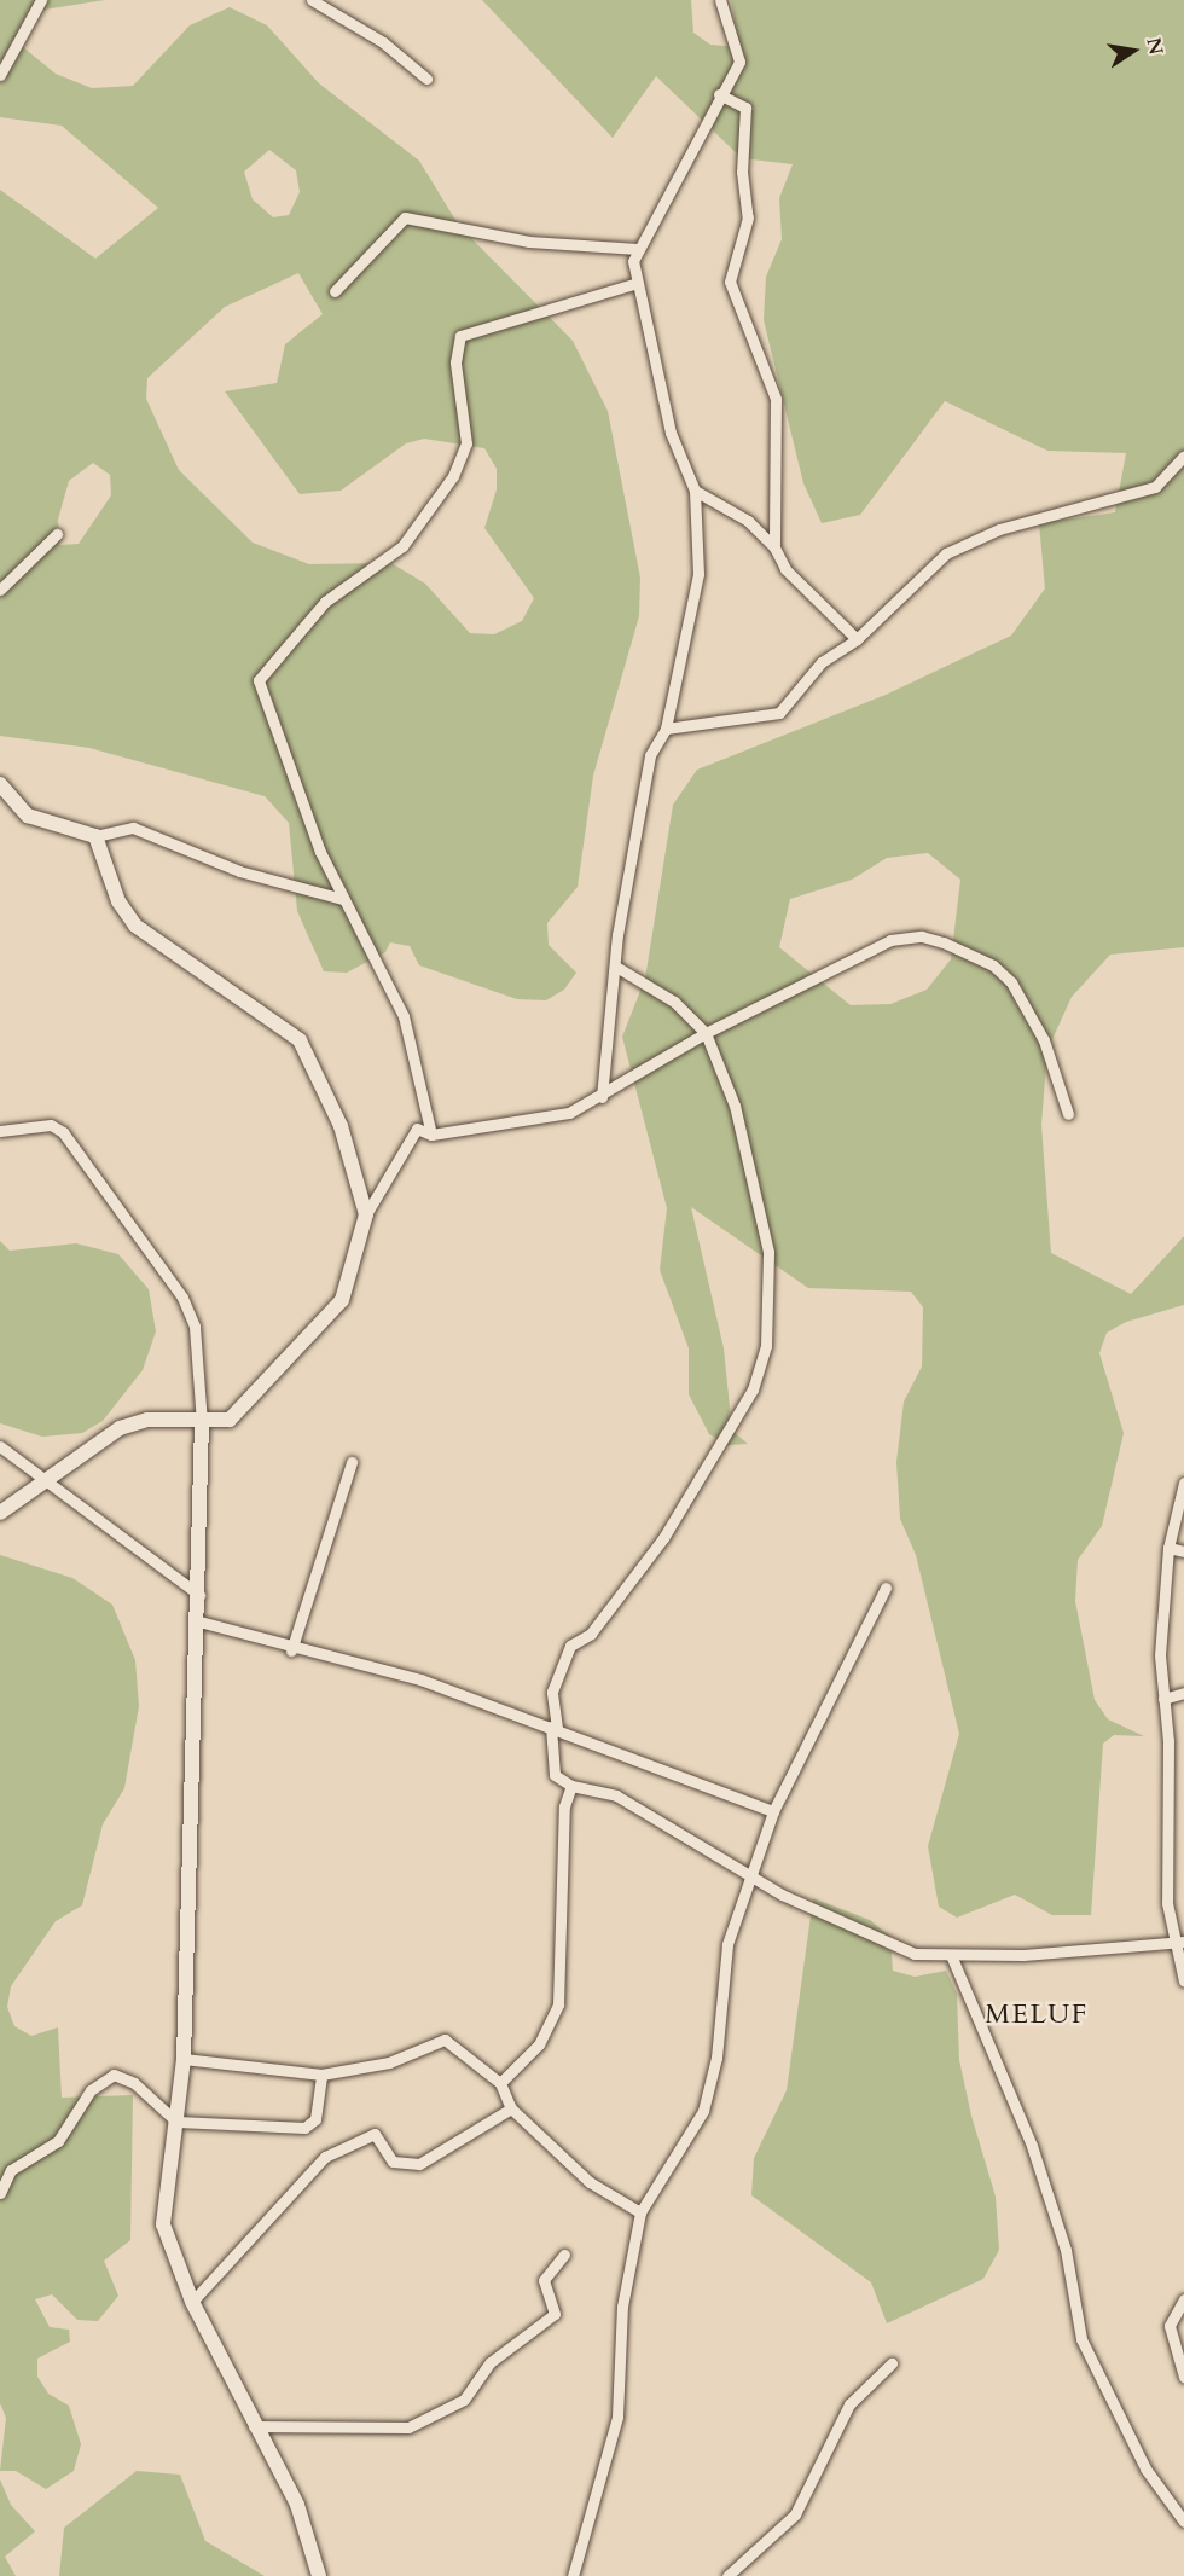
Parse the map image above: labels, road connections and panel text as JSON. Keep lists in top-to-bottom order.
{
  "districts": ["MELUF"],
  "north": "right"
}
